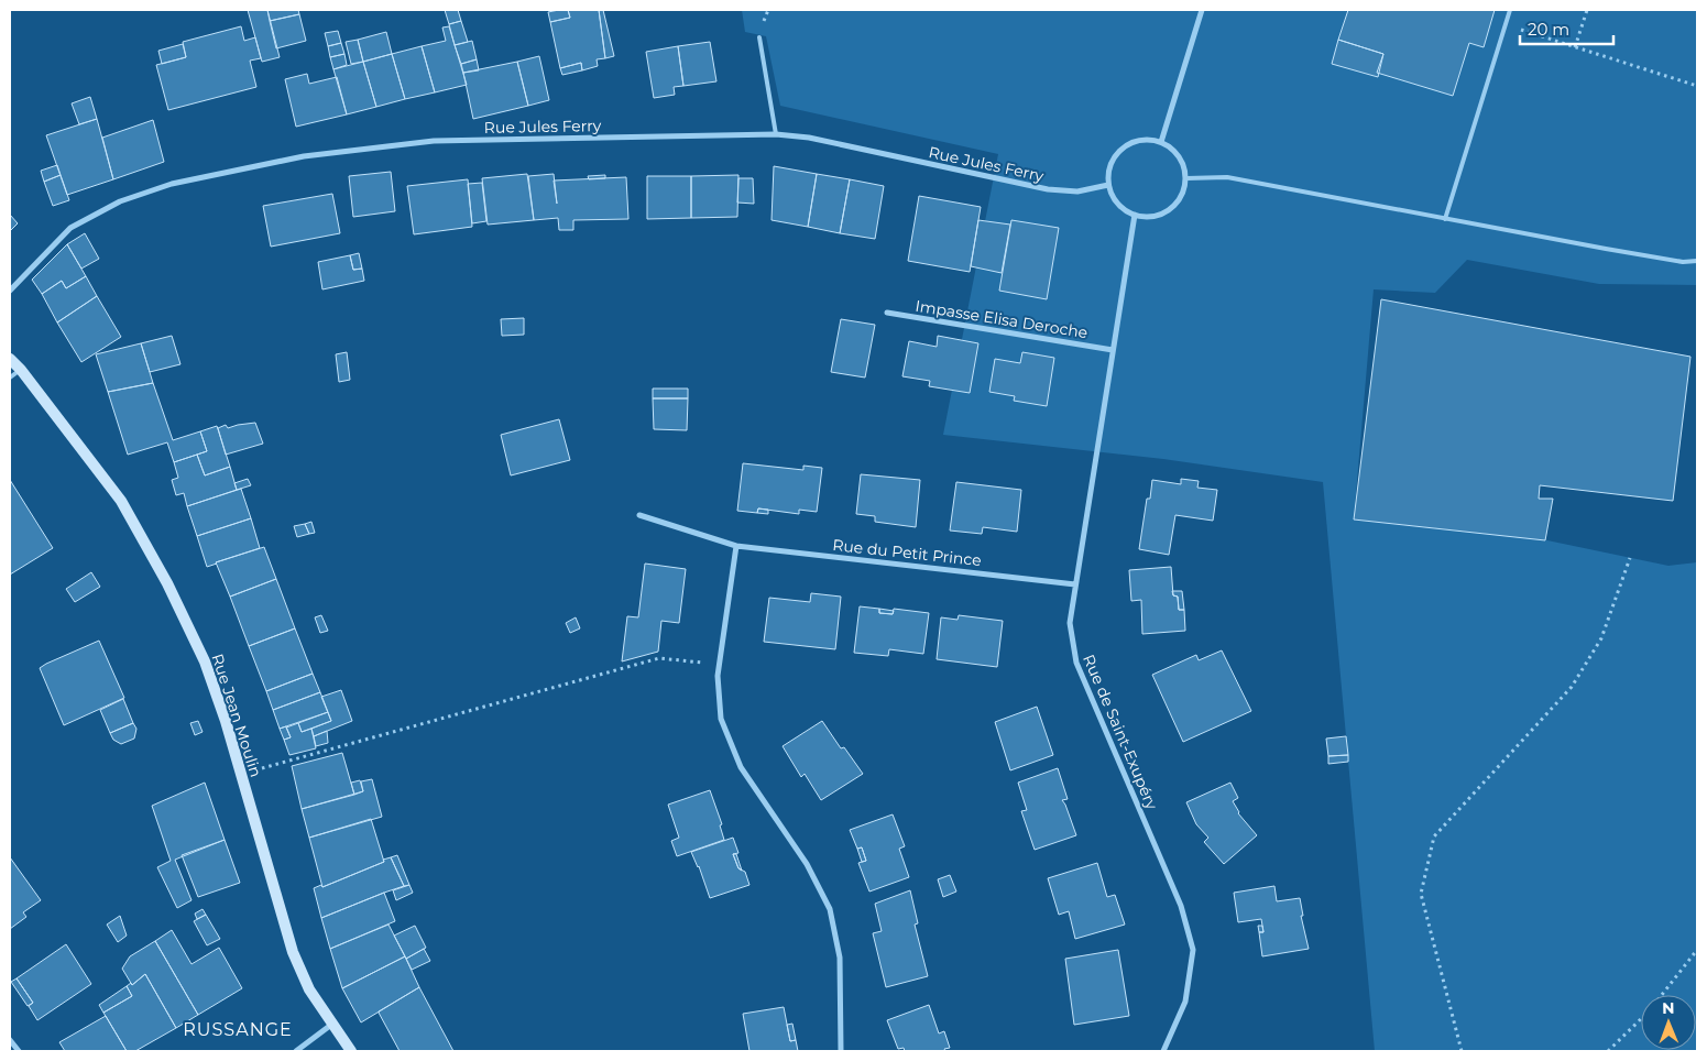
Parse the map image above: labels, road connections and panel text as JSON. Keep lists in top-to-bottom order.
{
  "streets": {
    "main road": ["Rue Jean Moulin"],
    "street": [
      "Rue Jules Ferry",
      "Impasse Elisa Deroche",
      "Rue du Petit Prince",
      "Rue de Saint-Exupéry"
    ]
  },
  "crossings": [
    ["Rue Jules Ferry", "Rue de Saint-Exupéry"],
    ["Impasse Elisa Deroche", "Rue de Saint-Exupéry"],
    ["Rue du Petit Prince", "Rue de Saint-Exupéry"]
  ],
  "districts": ["RUSSANGE"],
  "scale_bar": "20 m",
  "north": "top"
}
